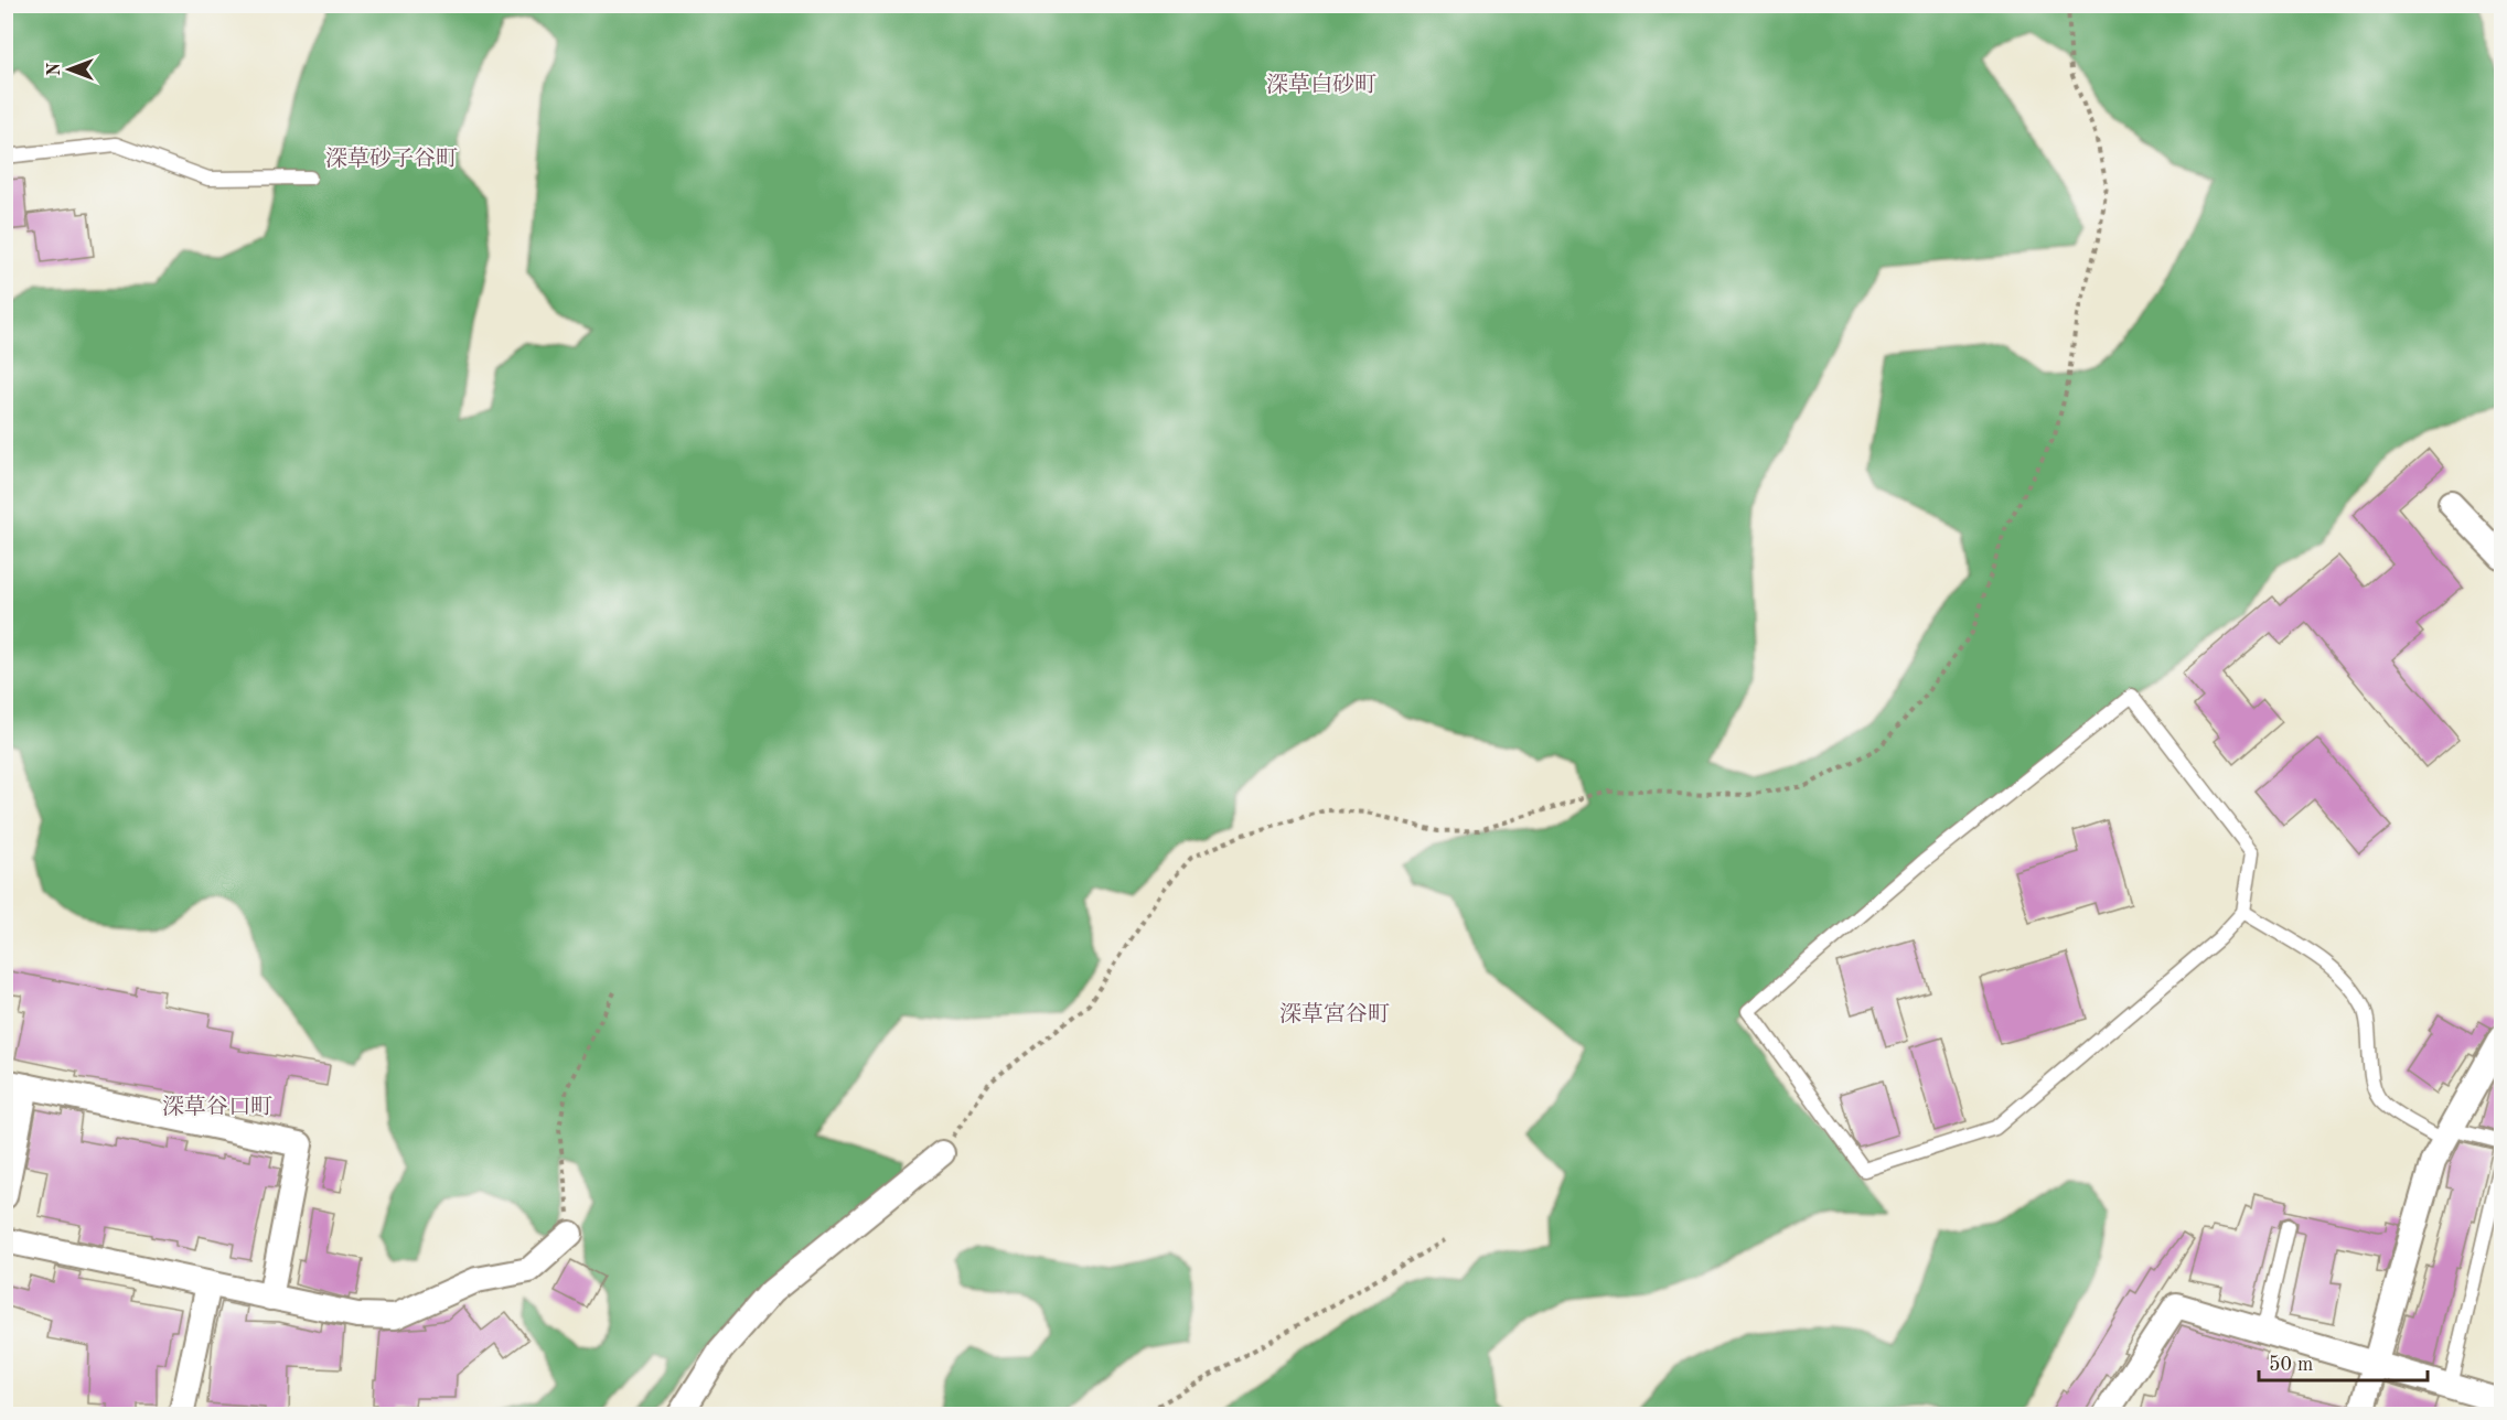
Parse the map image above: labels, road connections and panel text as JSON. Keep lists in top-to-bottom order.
{
  "districts": [
    "深草白砂町",
    "深草砂子谷町",
    "深草宮谷町",
    "深草谷口町"
  ],
  "scale_bar": "50 m",
  "north": "left"
}
